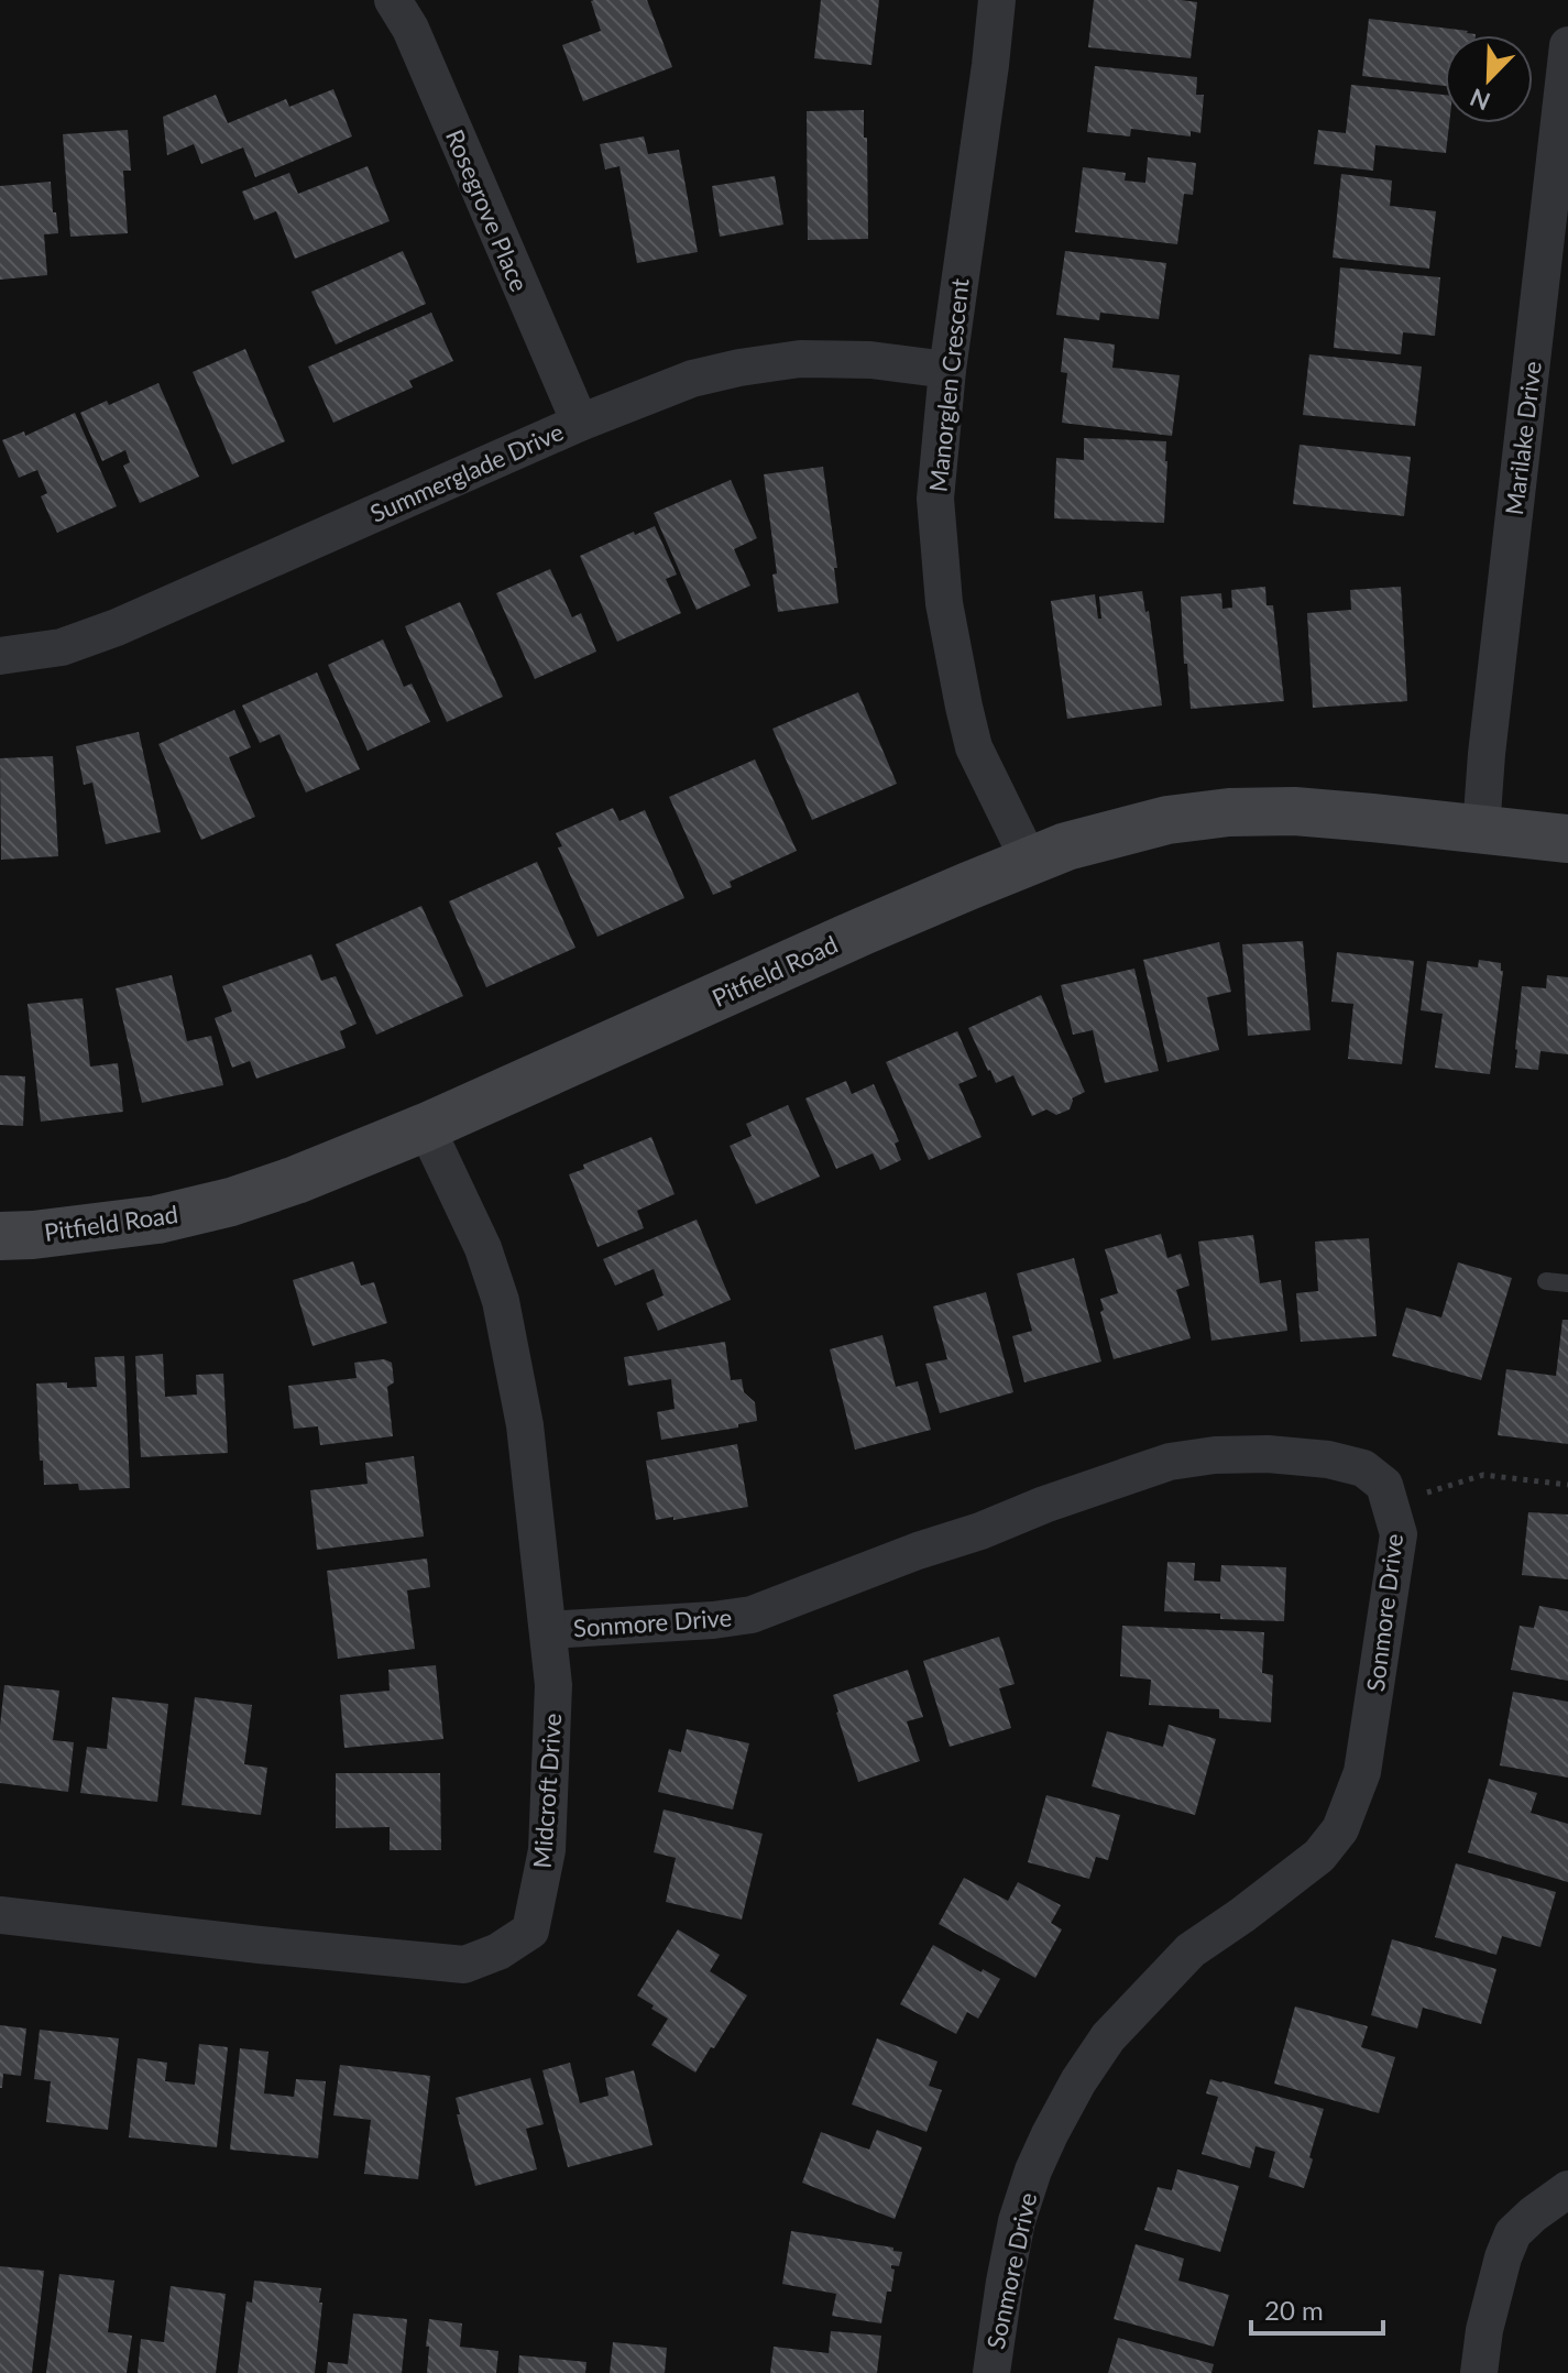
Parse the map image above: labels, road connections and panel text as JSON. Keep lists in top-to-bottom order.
{
  "streets": {
    "street": [
      "Rosegrove Place",
      "Manorglen Crescent",
      "Marilake Drive",
      "Summerglade Drive",
      "Pitfield Road",
      "Sonmore Drive",
      "Midcroft Drive"
    ]
  },
  "crossings": [
    ["Rosegrove Place", "Summerglade Drive"],
    ["Manorglen Crescent", "Summerglade Drive"],
    ["Manorglen Crescent", "Pitfield Road"],
    ["Marilake Drive", "Pitfield Road"],
    ["Pitfield Road", "Midcroft Drive"],
    ["Sonmore Drive", "Midcroft Drive"]
  ],
  "scale_bar": "20 m",
  "north": "bottom left"
}
